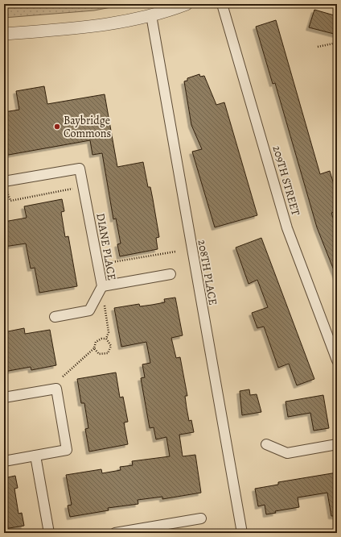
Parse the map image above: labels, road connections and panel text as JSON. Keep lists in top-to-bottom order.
{
  "streets": {
    "street": ["209TH STREET", "DIANE PLACE", "208TH PLACE"]
  },
  "places": ["Baybridge Commons"]
}
